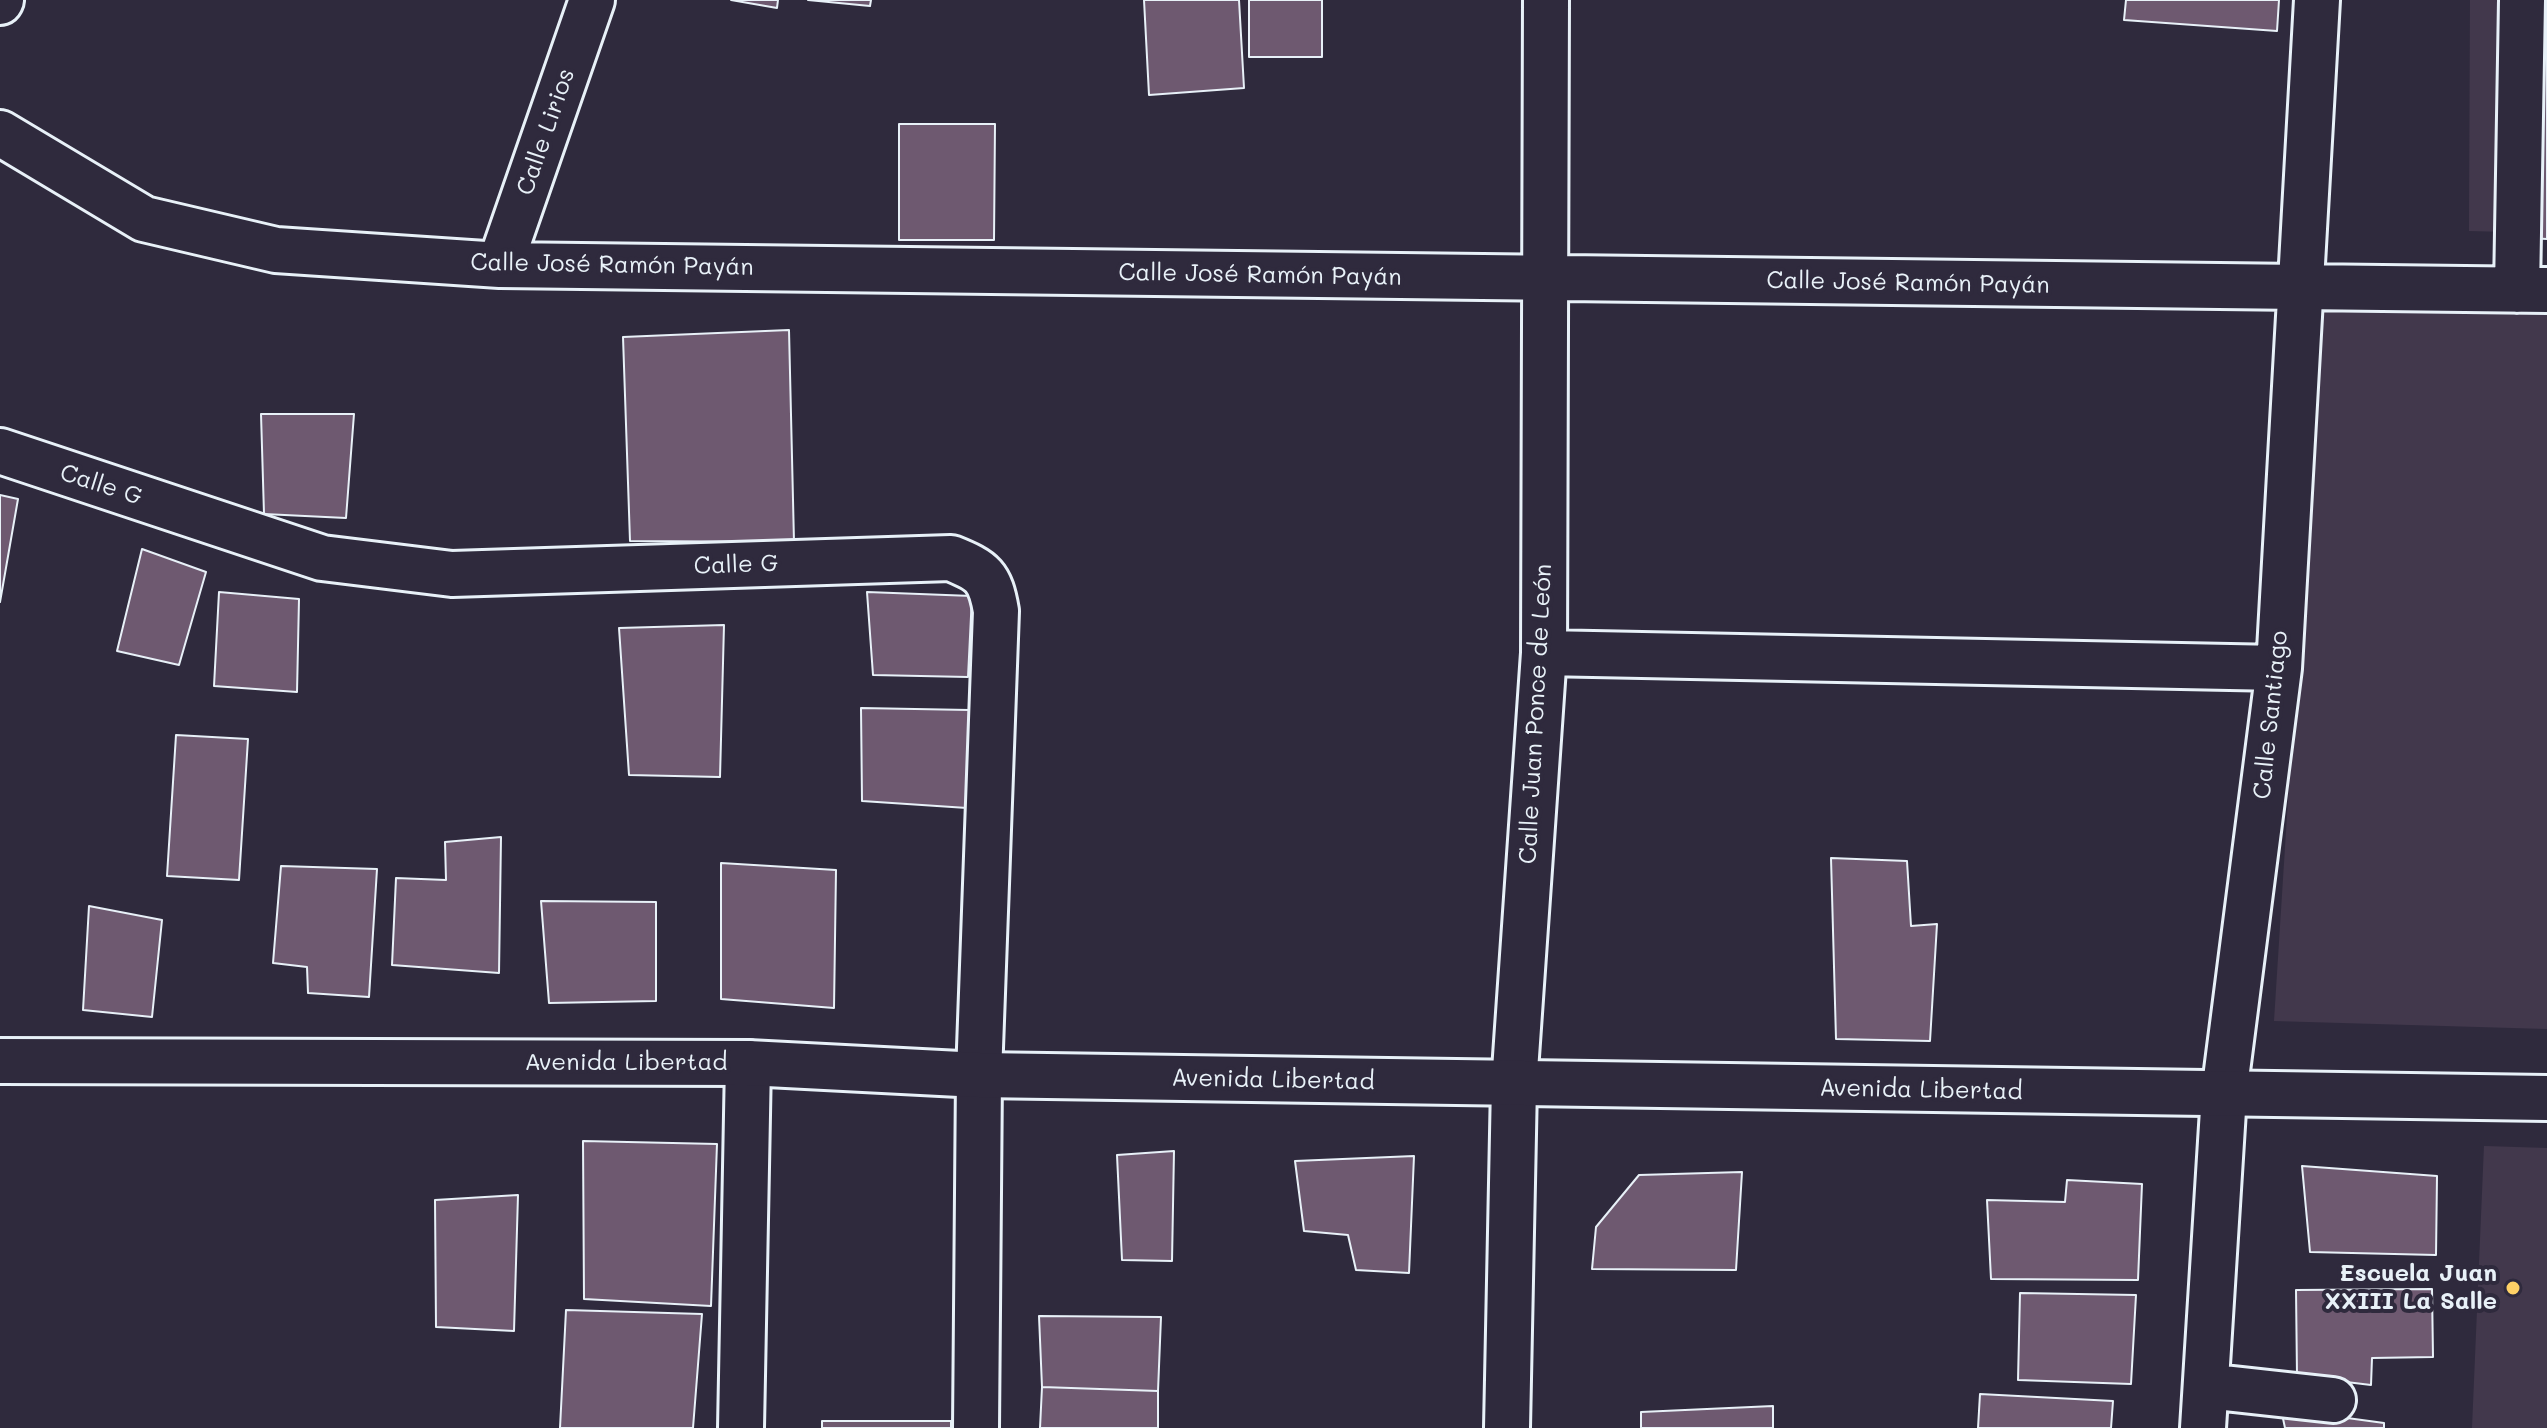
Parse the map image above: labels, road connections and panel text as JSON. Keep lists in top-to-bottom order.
{
  "streets": {
    "street": [
      "Calle Lirios",
      "Calle José Ramón Payán",
      "Calle G",
      "Calle Juan Ponce de León",
      "Calle Santiago",
      "Avenida Libertad"
    ]
  },
  "crossings": [
    ["Calle Lirios", "Calle José Ramón Payán"],
    ["Calle José Ramón Payán", "Calle Juan Ponce de León"],
    ["Calle José Ramón Payán", "Calle Santiago"],
    ["Calle G", "Avenida Libertad"],
    ["Calle Juan Ponce de León", "Avenida Libertad"],
    ["Calle Santiago", "Avenida Libertad"]
  ],
  "places": ["Escuela Juan XXIII La Salle"]
}
